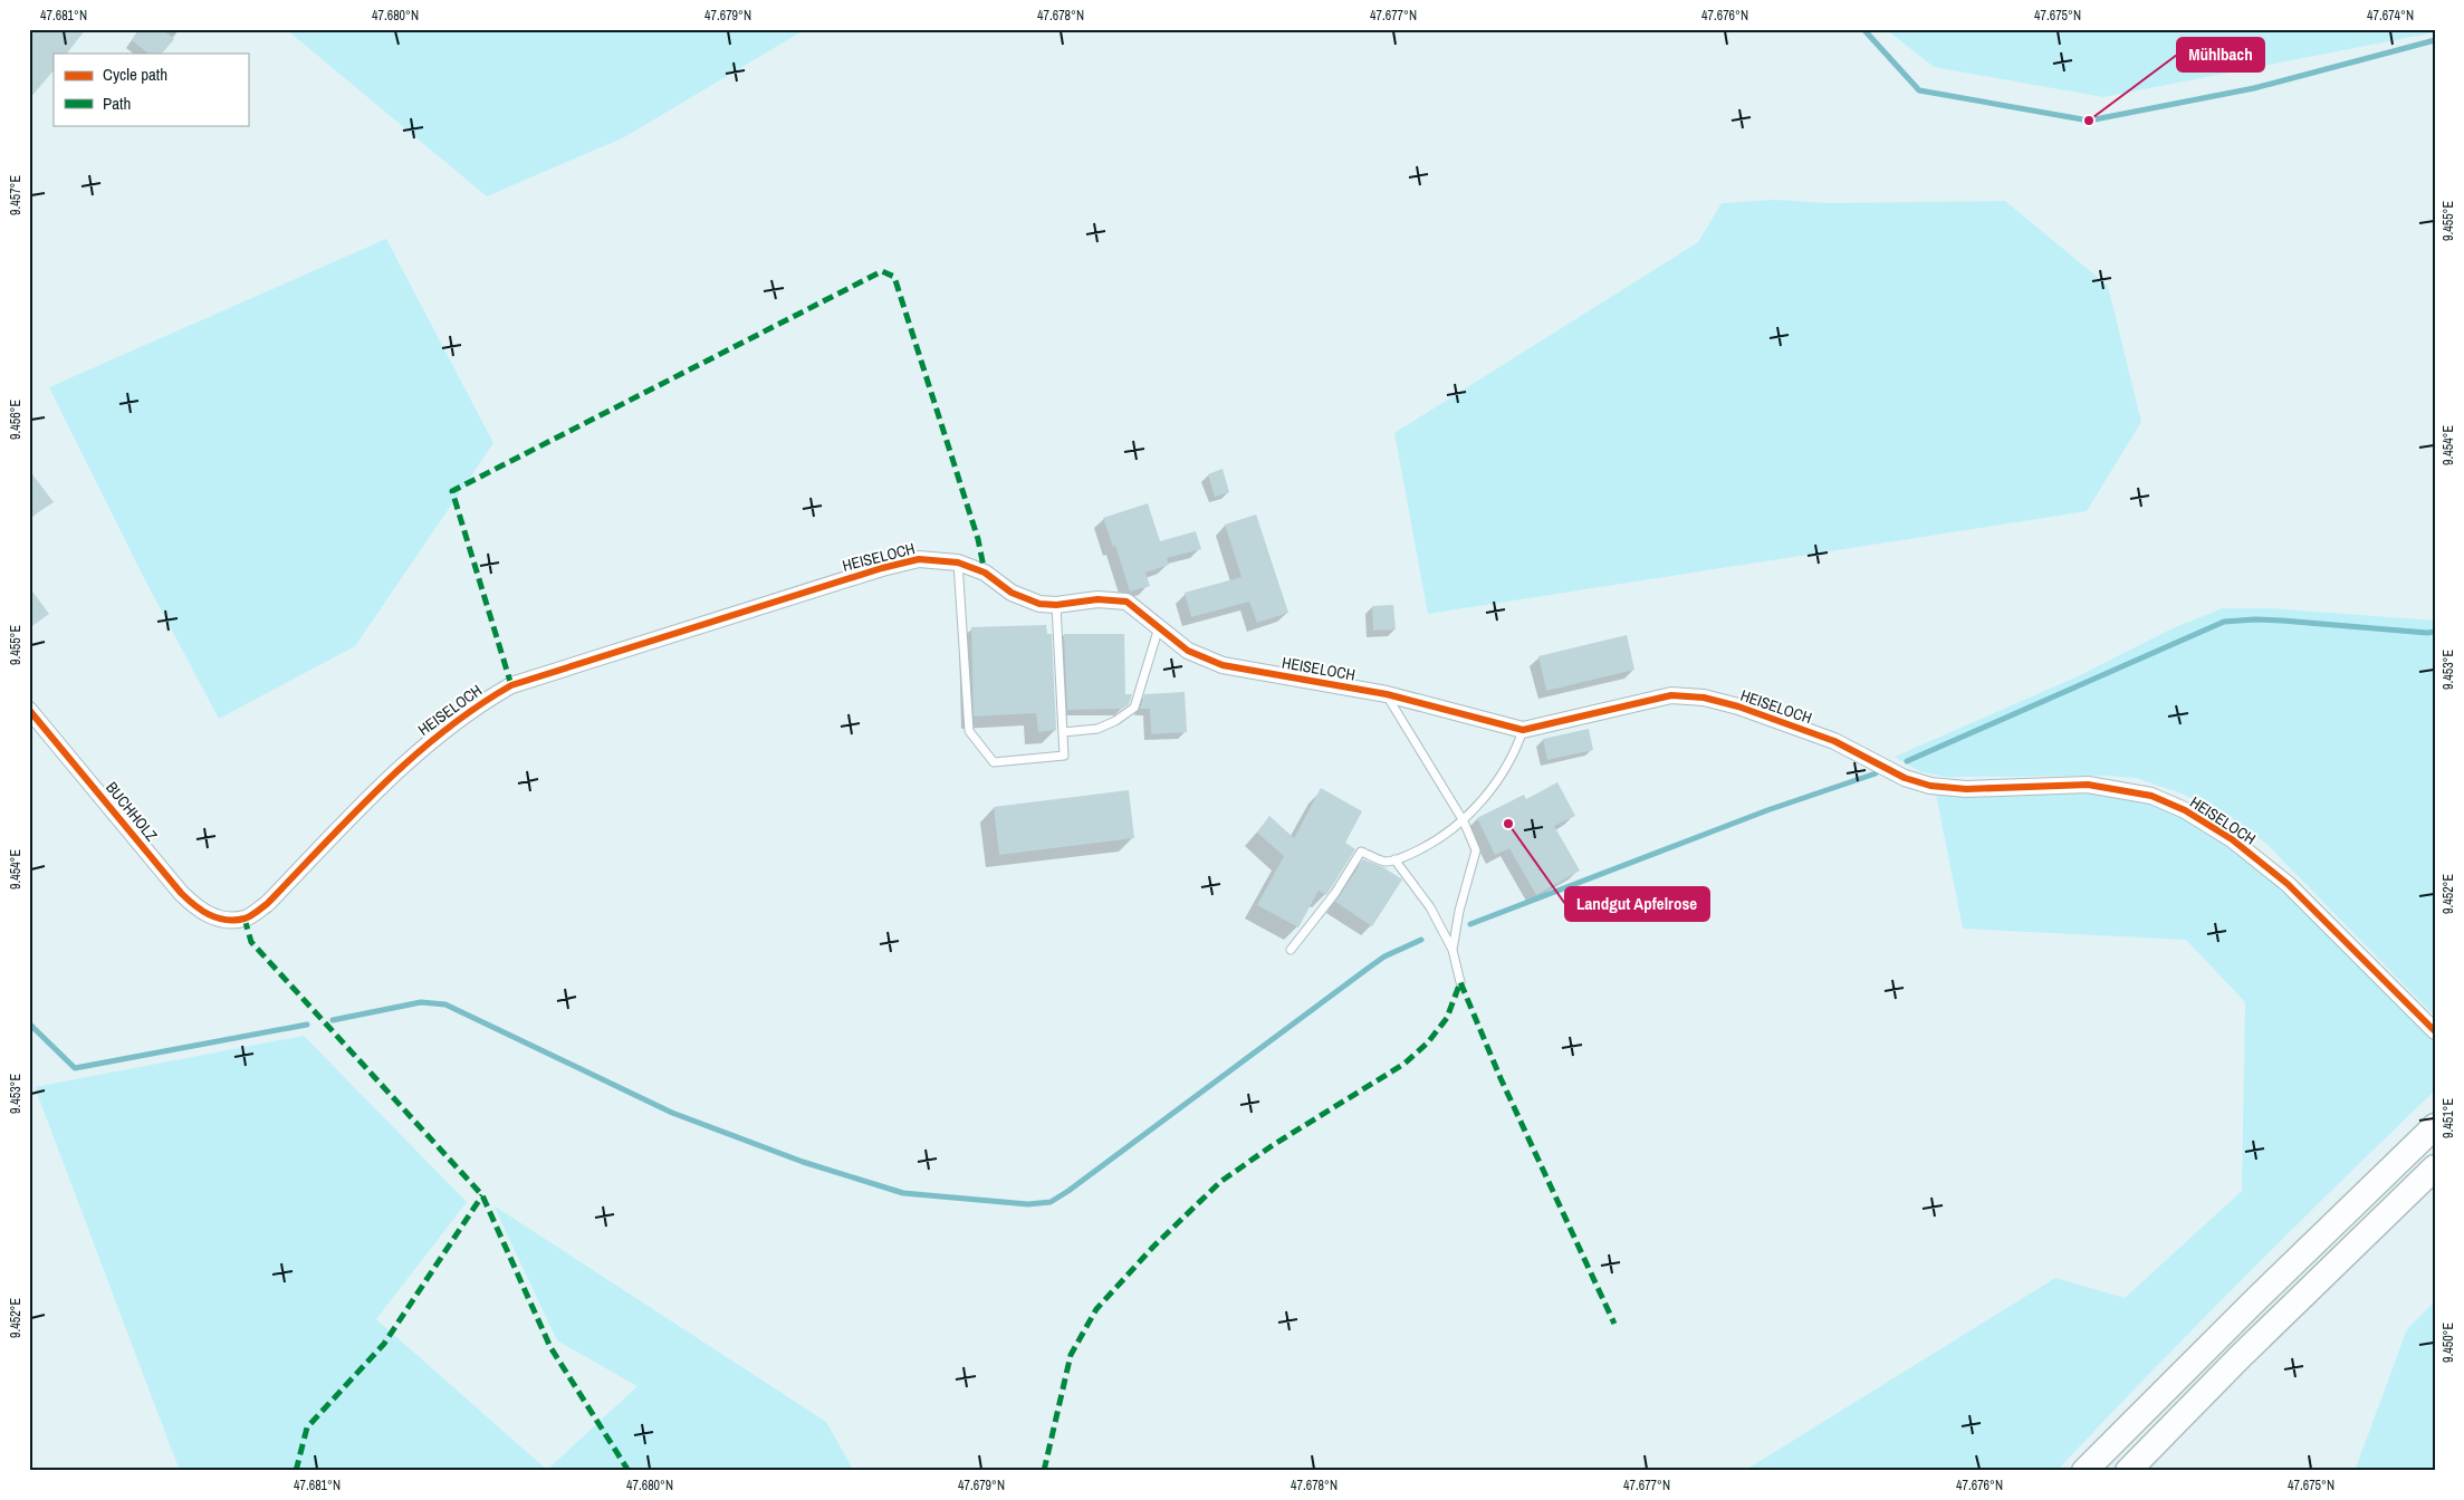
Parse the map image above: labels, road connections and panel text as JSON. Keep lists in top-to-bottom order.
{
  "streets": {
    "street": ["HEISELOCH", "BUCHHOLZ"]
  },
  "crossings": [
    ["HEISELOCH", "BUCHHOLZ"]
  ],
  "places": ["Mühlbach", "Landgut Apfelrose"],
  "legend": ["Cycle path", "Path"],
  "coordinates": [
    "47.681°N",
    "47.680°N",
    "47.679°N",
    "47.678°N",
    "47.677°N",
    "47.676°N",
    "47.675°N",
    "47.674°N",
    "9.457°E",
    "9.455°E",
    "9.456°E",
    "9.454°E",
    "9.453°E",
    "9.452°E",
    "9.451°E",
    "9.450°E"
  ]
}
